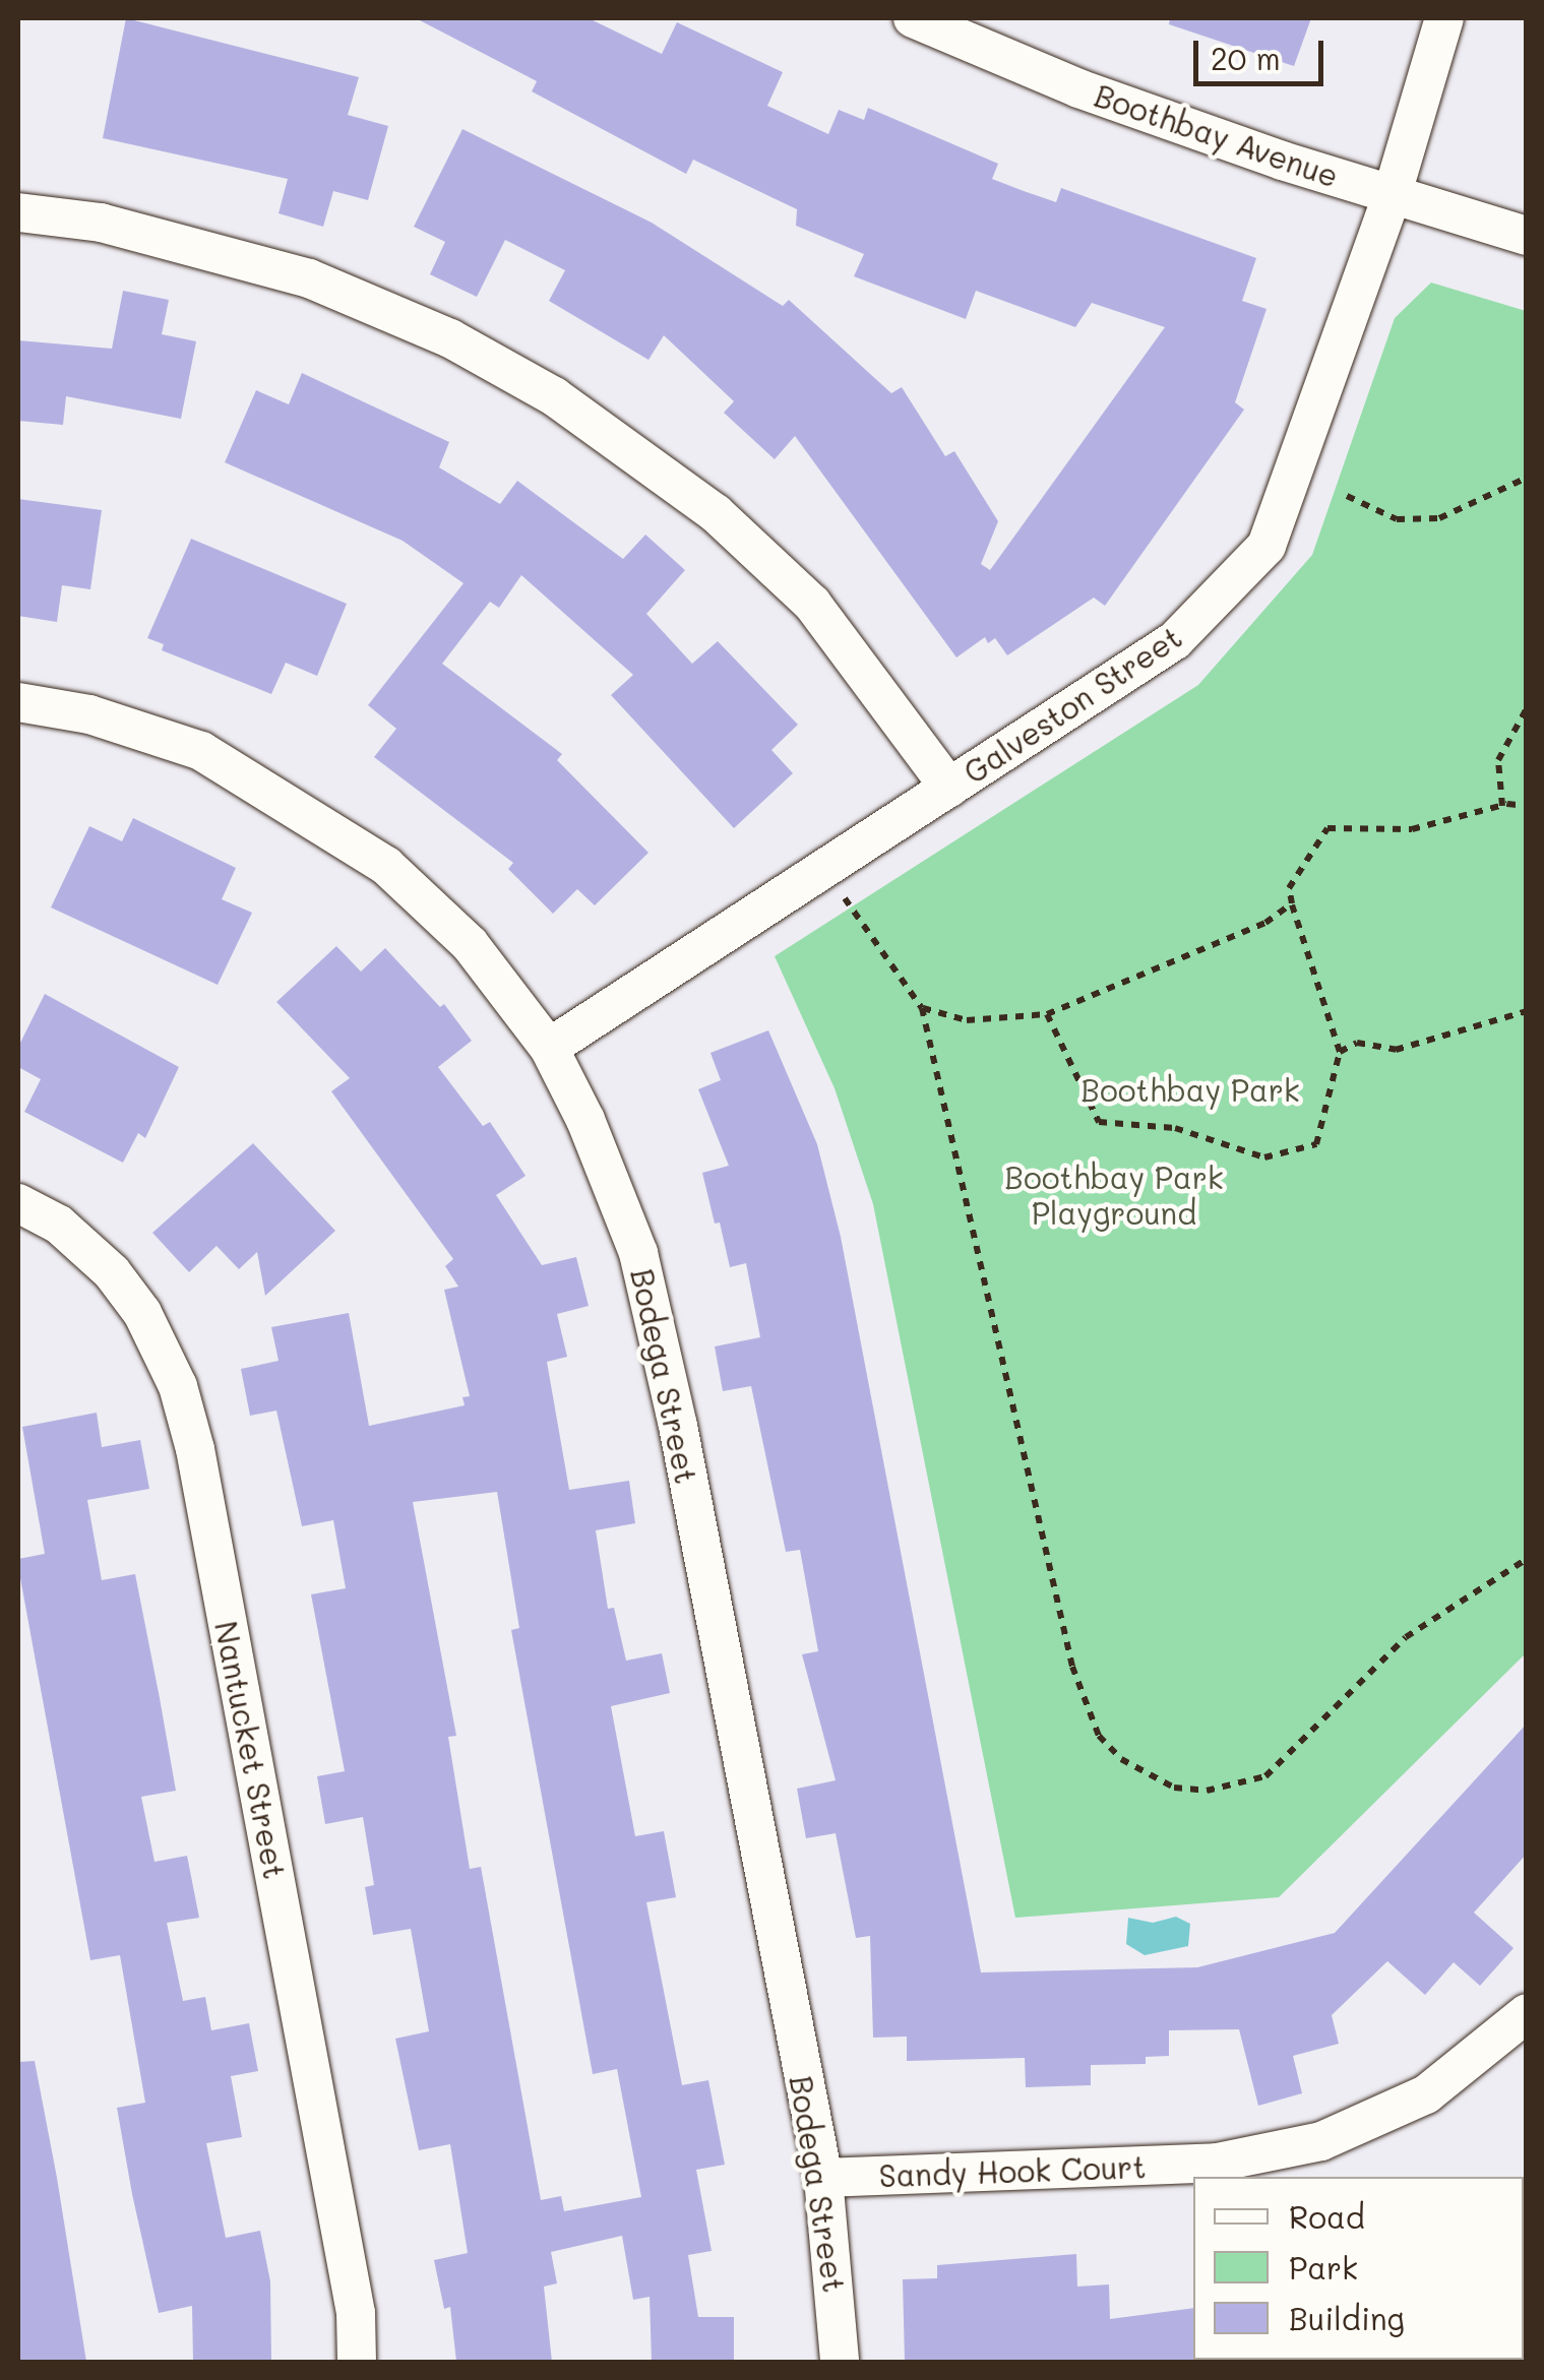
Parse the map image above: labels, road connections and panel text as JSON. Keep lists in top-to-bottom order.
{
  "streets": {
    "street": [
      "Boothbay Avenue",
      "Galveston Street",
      "Bodega Street",
      "Nantucket Street",
      "Sandy Hook Court"
    ]
  },
  "crossings": [
    ["Boothbay Avenue", "Galveston Street"],
    ["Galveston Street", "Bodega Street"],
    ["Bodega Street", "Sandy Hook Court"]
  ],
  "parks": ["Boothbay Park", "Boothbay Park Playground"],
  "legend": ["Road", "Park", "Building"],
  "scale_bar": "20 m"
}
